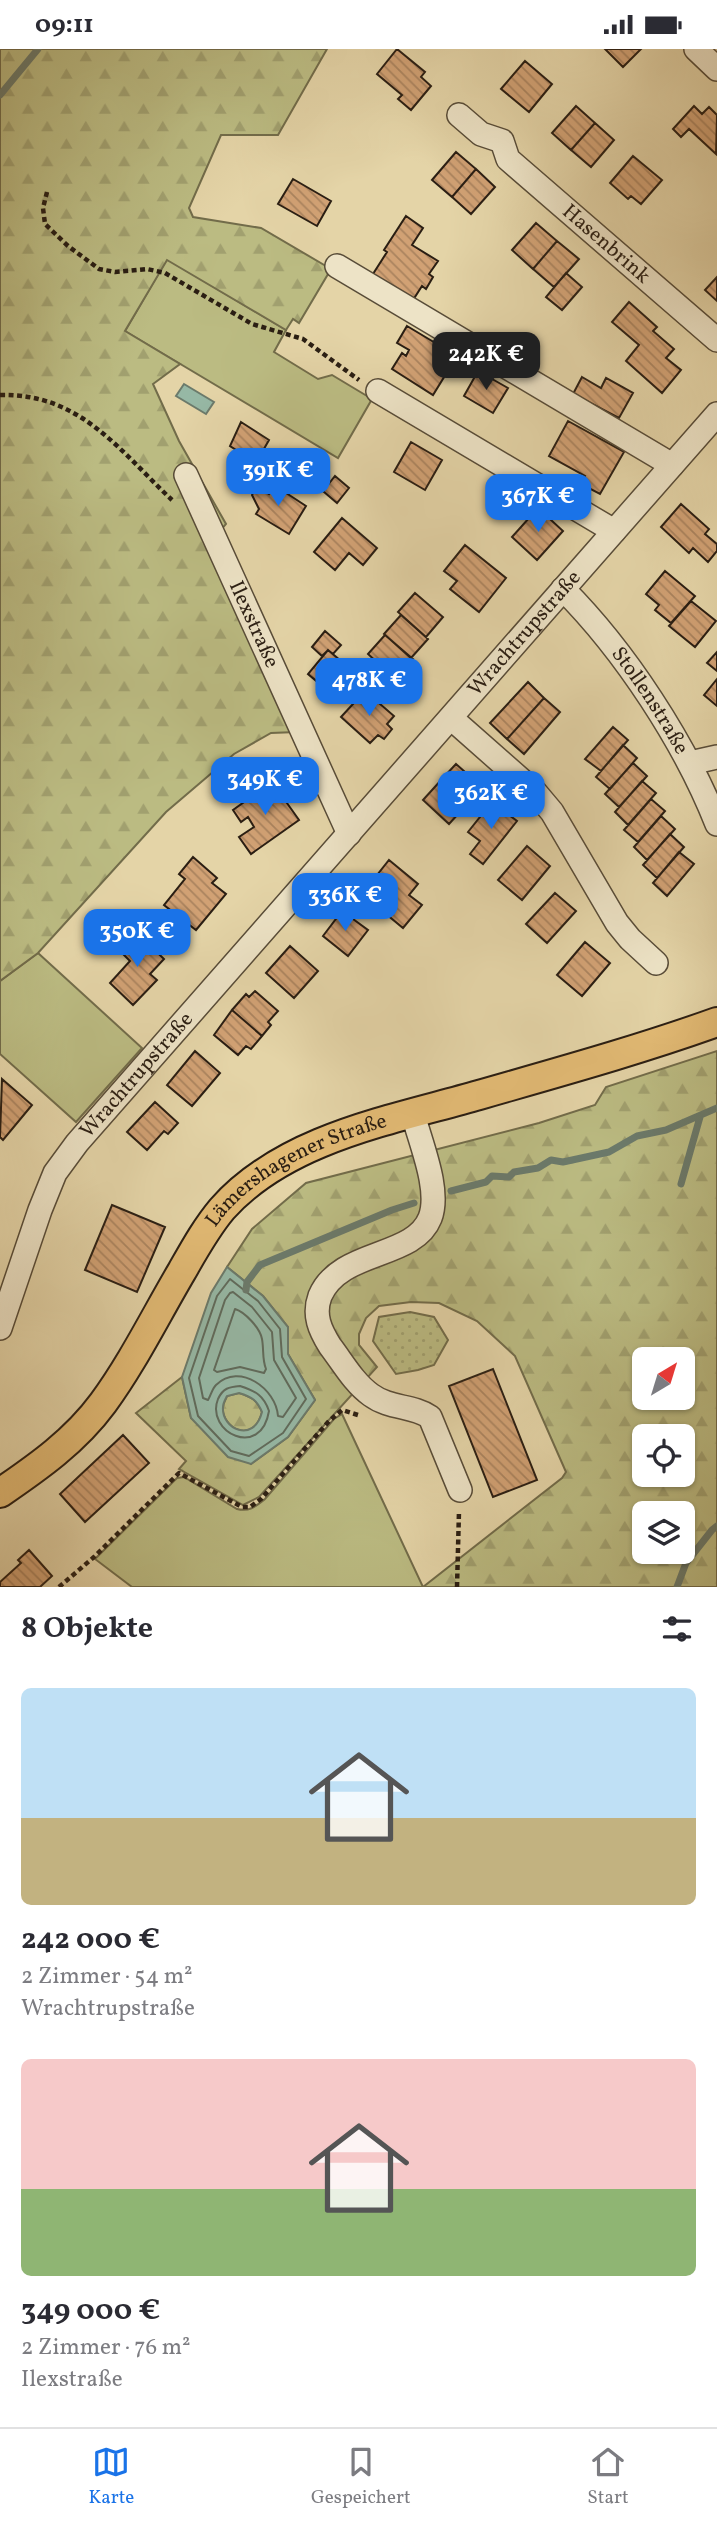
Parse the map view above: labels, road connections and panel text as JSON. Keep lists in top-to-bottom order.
{
  "streets": {
    "main road": ["Lämershagener Straße"],
    "street": [
      "Hasenbrink",
      "Ilexstraße",
      "Wrachtrupstraße",
      "Stollenstraße"
    ]
  },
  "crossings": [
    ["Ilexstraße", "Wrachtrupstraße"],
    ["Wrachtrupstraße", "Stollenstraße"]
  ],
  "north": "top right",
  "page": {
    "status": "09:11",
    "price": [
      "242K €",
      "391K €",
      "367K €",
      "478K €",
      "349K €",
      "362K €",
      "336K €",
      "350K €"
    ],
    "heading": "8 Objekte",
    "list": [
      {
        "name": "242 000 €",
        "note": "2 Zimmer · 54 m² · Wrachtrupstraße"
      },
      {
        "name": "349 000 €",
        "note": "2 Zimmer · 76 m² · Ilexstraße"
      }
    ],
    "tabs": ["Karte", "Gespeichert", "Start"]
  }
}
